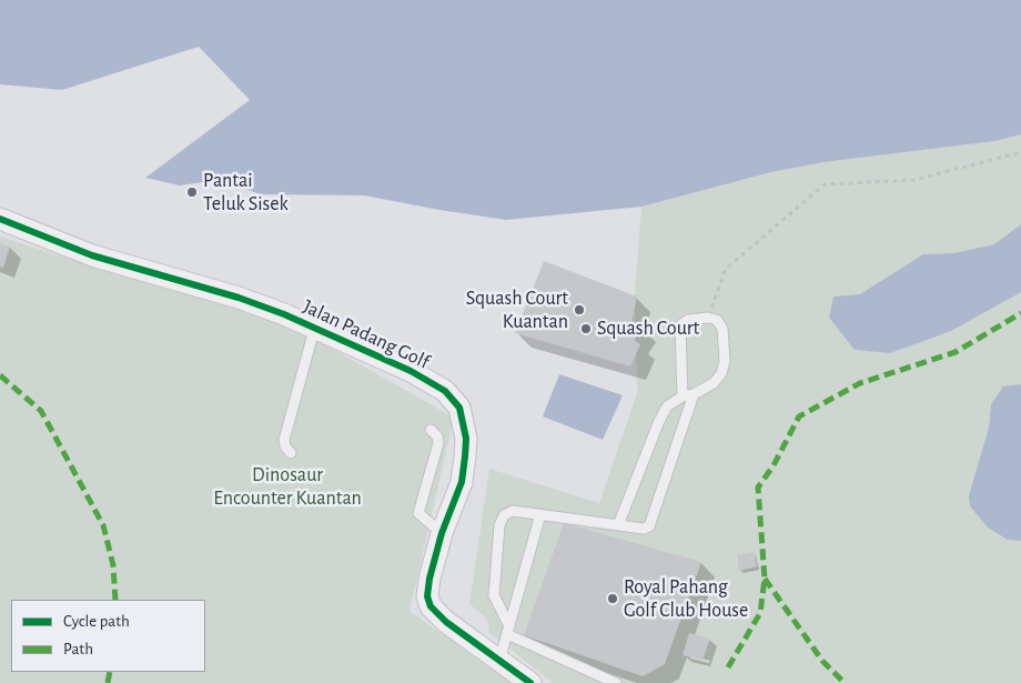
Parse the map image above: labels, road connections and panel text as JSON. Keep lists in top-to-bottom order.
{
  "streets": {
    "street": ["Jalan Padang Golf"]
  },
  "parks": ["Dinosaur Encounter Kuantan"],
  "places": [
    "Pantai Teluk Sisek",
    "Squash Court Kuantan",
    "Squash Court",
    "Royal Pahang Golf Club House"
  ],
  "legend": ["Cycle path", "Path"]
}
